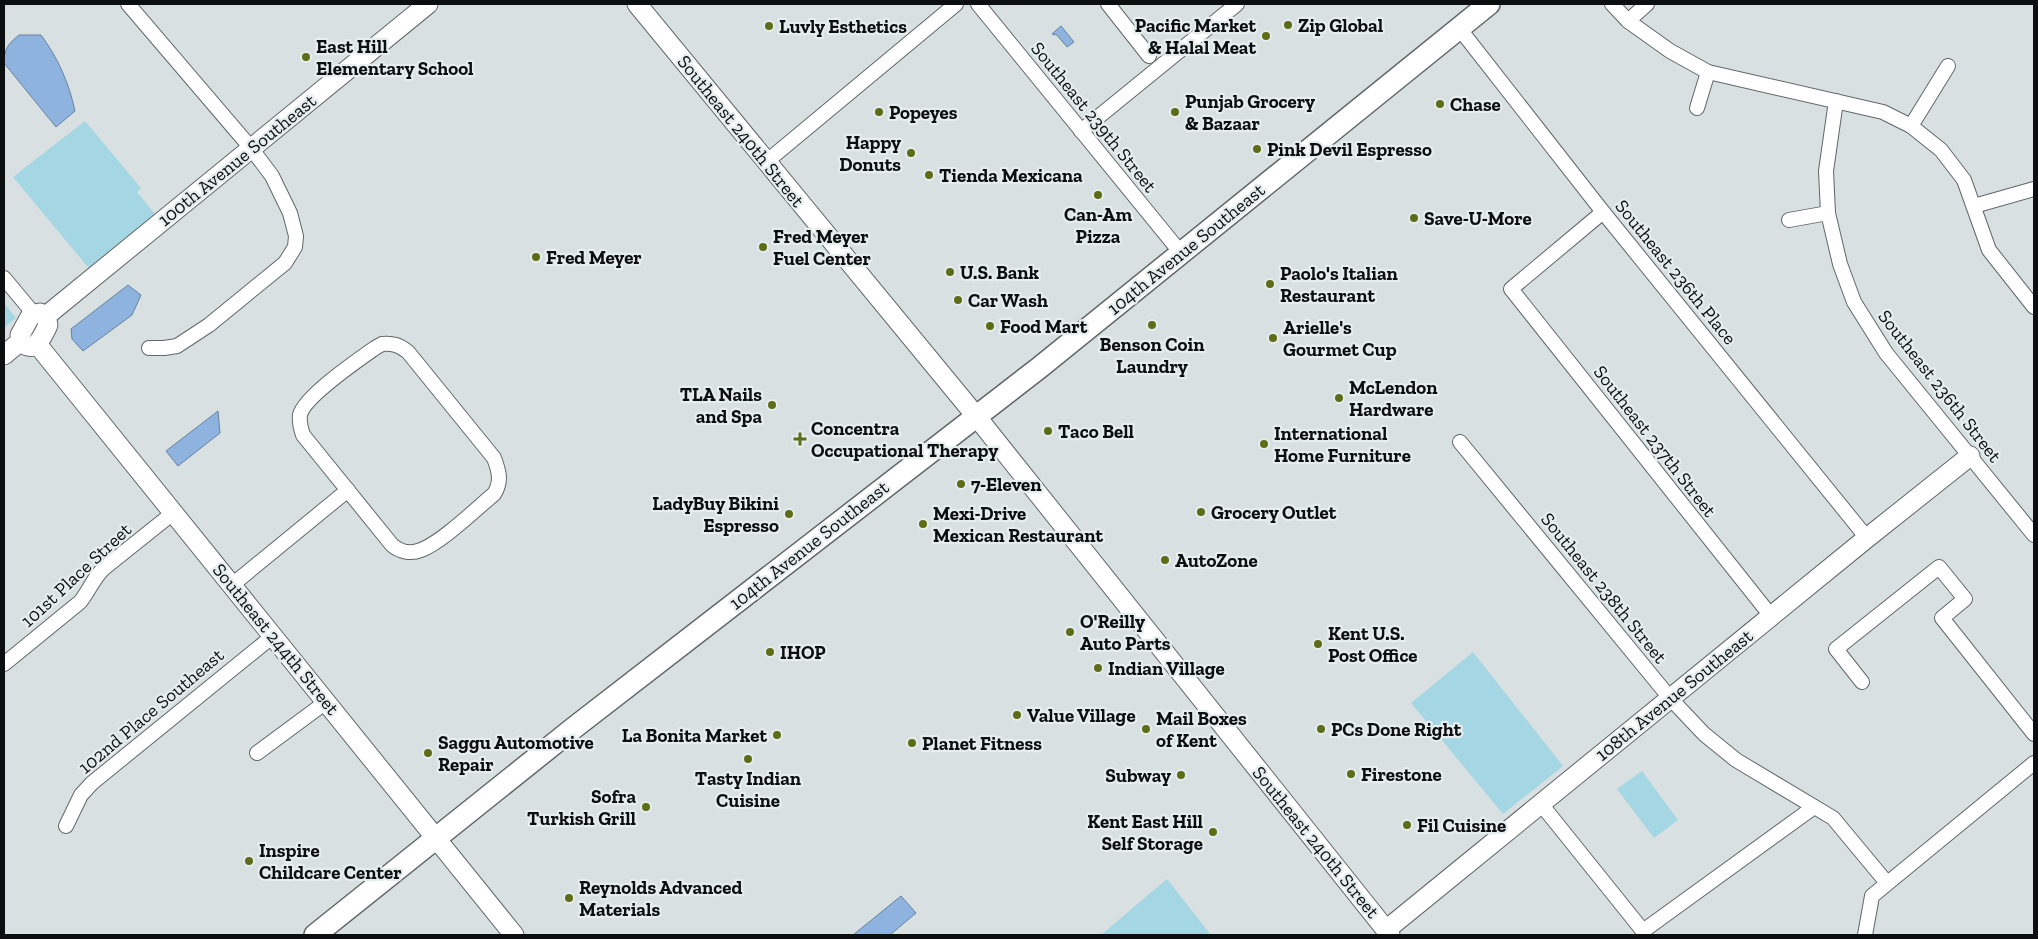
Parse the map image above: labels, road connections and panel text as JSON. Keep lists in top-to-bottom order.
{
  "streets": {
    "main road": ["104th Avenue Southeast"],
    "street": [
      "Southeast 239th Street",
      "Southeast 240th Street",
      "100th Avenue Southeast",
      "Southeast 236th Place",
      "Southeast 236th Street",
      "Southeast 237th Street",
      "101st Place Street",
      "Southeast 238th Street",
      "Southeast 244th Street",
      "108th Avenue Southeast",
      "102nd Place Southeast"
    ]
  },
  "crossings": [
    ["Southeast 239th Street", "104th Avenue Southeast"],
    ["Southeast 240th Street", "104th Avenue Southeast"],
    ["Southeast 240th Street", "108th Avenue Southeast"],
    ["100th Avenue Southeast", "Southeast 244th Street"],
    ["104th Avenue Southeast", "Southeast 236th Place"],
    ["104th Avenue Southeast", "Southeast 244th Street"],
    ["Southeast 236th Place", "Southeast 237th Street"],
    ["Southeast 236th Place", "108th Avenue Southeast"],
    ["Southeast 236th Street", "108th Avenue Southeast"],
    ["Southeast 237th Street", "108th Avenue Southeast"],
    ["101st Place Street", "Southeast 244th Street"],
    ["Southeast 238th Street", "108th Avenue Southeast"],
    ["Southeast 244th Street", "102nd Place Southeast"]
  ],
  "places": {
    "other": [
      "Zip Global",
      "Luvly Esthetics",
      "Pacific Market & Halal Meat",
      "East Hill Elementary School",
      "Chase",
      "Popeyes",
      "Punjab Grocery & Bazaar",
      "Pink Devil Espresso",
      "Happy Donuts",
      "Tienda Mexicana",
      "Can-Am Pizza",
      "Save-U-More",
      "Fred Meyer Fuel Center",
      "Fred Meyer",
      "U.S. Bank",
      "Paolo's Italian Restaurant",
      "Car Wash",
      "Benson Coin Laundry",
      "Food Mart",
      "Arielle's Gourmet Cup",
      "McLendon Hardware",
      "TLA Nails and Spa",
      "Taco Bell",
      "International Home Furniture",
      "7-Eleven",
      "Grocery Outlet",
      "LadyBuy Bikini Espresso",
      "Mexi-Drive Mexican Restaurant",
      "AutoZone",
      "O'Reilly Auto Parts",
      "Kent U.S. Post Office",
      "IHOP",
      "Indian Village",
      "Value Village",
      "Mail Boxes of Kent",
      "PCs Done Right",
      "La Bonita Market",
      "Planet Fitness",
      "Saggu Automotive Repair",
      "Tasty Indian Cuisine",
      "Firestone",
      "Subway",
      "Sofra Turkish Grill",
      "Fil Cuisine",
      "Kent East Hill Self Storage",
      "Inspire Childcare Center",
      "Reynolds Advanced Materials"
    ],
    "health": ["Concentra Occupational Therapy"]
  }
}
